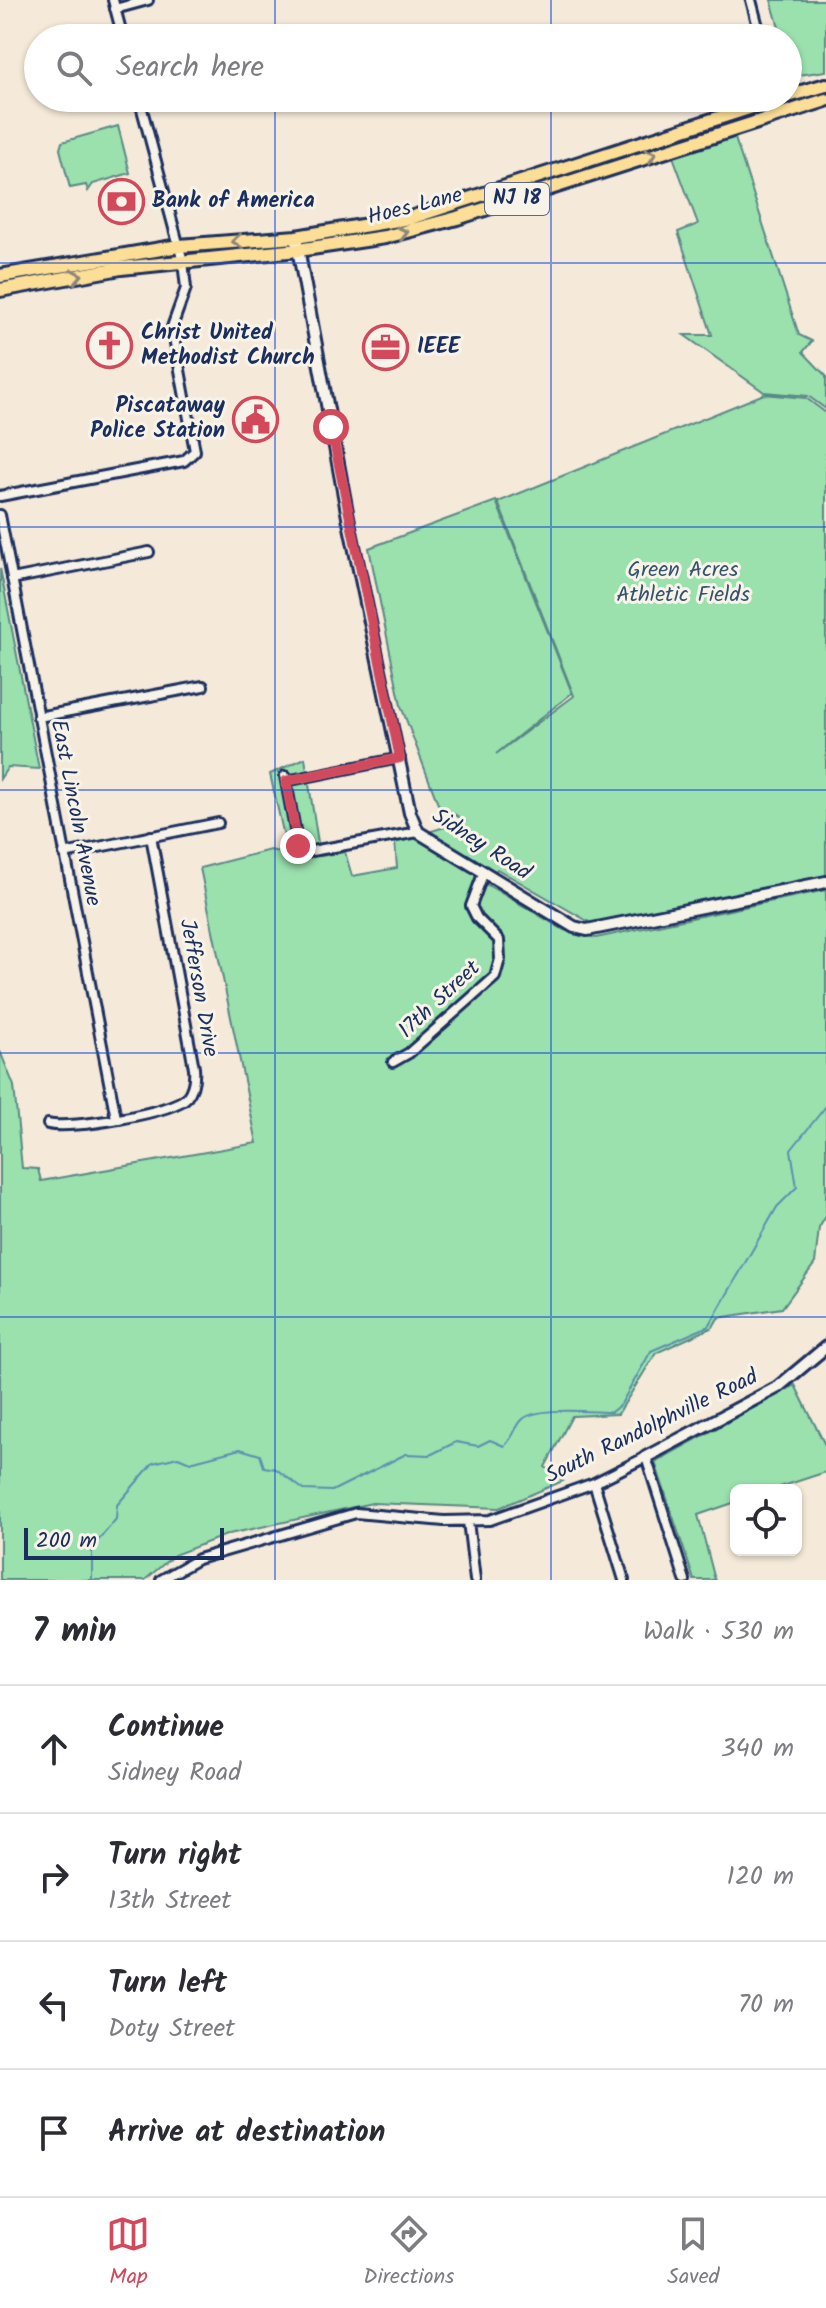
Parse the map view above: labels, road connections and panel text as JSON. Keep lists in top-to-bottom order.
{
  "streets": {
    "highway": ["NJ 18", "Hoes Lane"],
    "street": [
      "East Lincoln Avenue",
      "Sidney Road",
      "Jefferson Drive",
      "17th Street",
      "South Randolphville Road"
    ]
  },
  "crossings": [
    ["Hoes Lane", "Sidney Road"],
    ["East Lincoln Avenue", "Jefferson Drive"],
    ["Sidney Road", "17th Street"]
  ],
  "parks": ["Green Acres Athletic Fields"],
  "places": {
    "bank": ["Bank of America"],
    "church": ["Christ United Methodist Church"],
    "office": ["IEEE"],
    "public building": ["Piscataway Police Station"]
  },
  "scale_bar": "200 m",
  "page": {
    "search": "Search here",
    "scale": "200 m",
    "heading": ["7 min", "Walk · 530 m"],
    "list": [
      ["Continue", "Sidney Road", "340 m"],
      ["Turn right", "13th Street", "120 m"],
      ["Turn left", "Doty Street", "70 m"],
      "Arrive at destination"
    ],
    "nav": ["Map", "Directions", "Saved"]
  }
}
